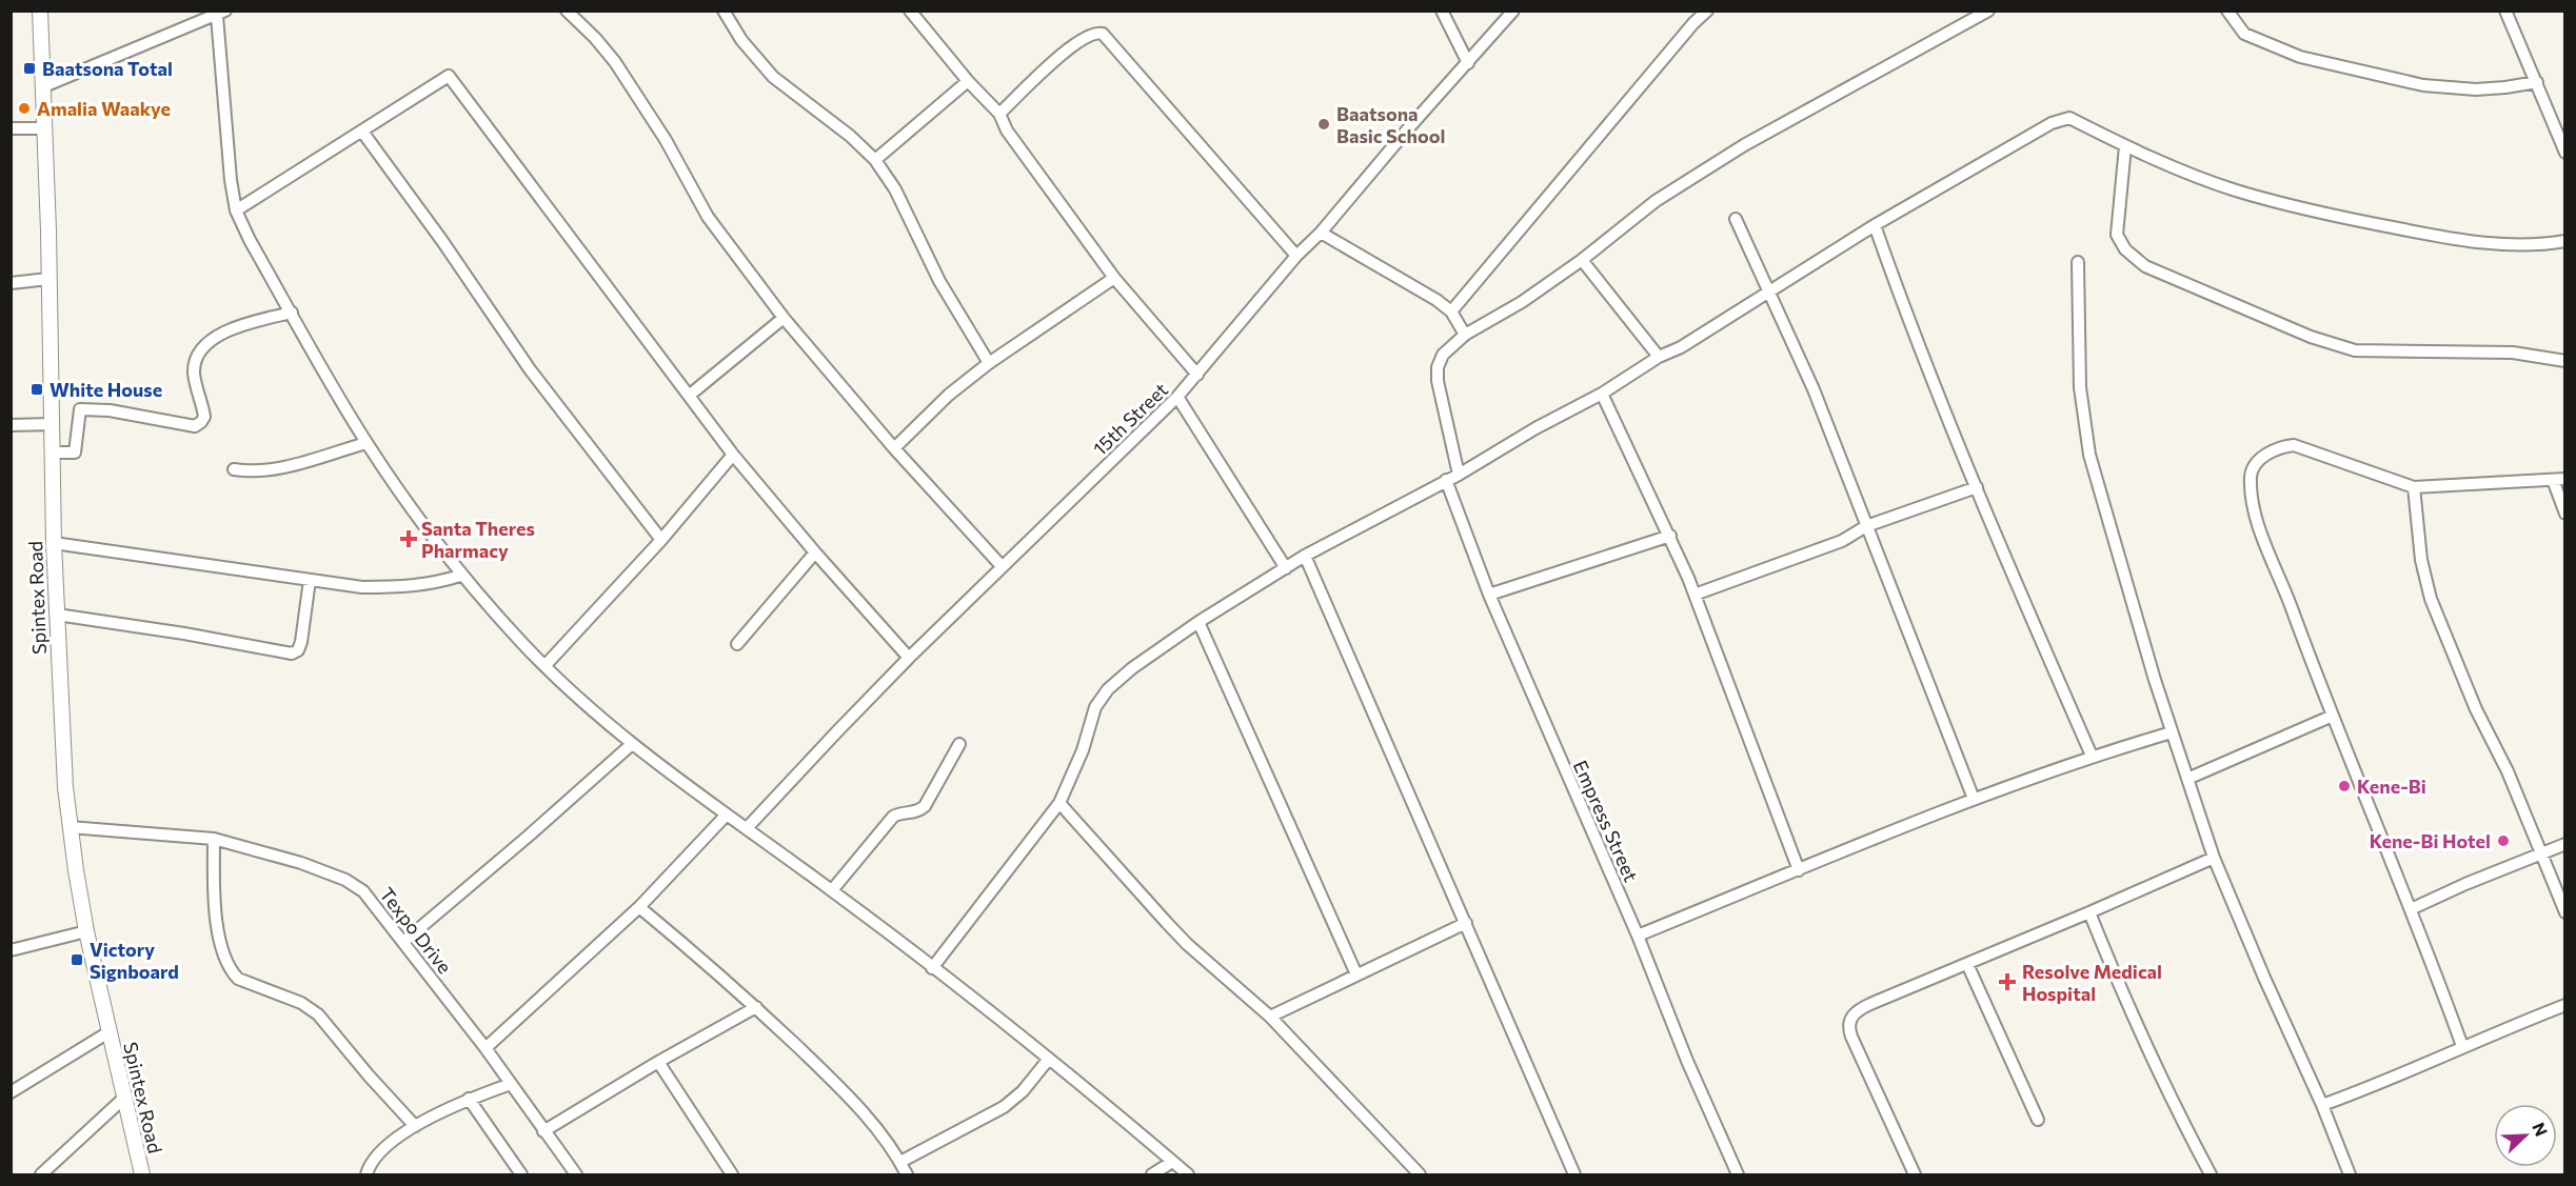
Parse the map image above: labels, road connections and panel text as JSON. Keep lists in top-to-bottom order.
{
  "streets": {
    "main road": ["Spintex Road"],
    "street": ["15th Street", "Empress Street", "Texpo Drive"]
  },
  "crossings": [
    ["Spintex Road", "Texpo Drive"]
  ],
  "places": {
    "transit": ["Baatsona Total", "White House", "Victory Signboard"],
    "other": [
      "Amalia Waakye",
      "Baatsona Basic School",
      "Kene-Bi",
      "Kene-Bi Hotel"
    ],
    "health": ["Santa Theres Pharmacy", "Resolve Medical Hospital"]
  },
  "north": "top right"
}
